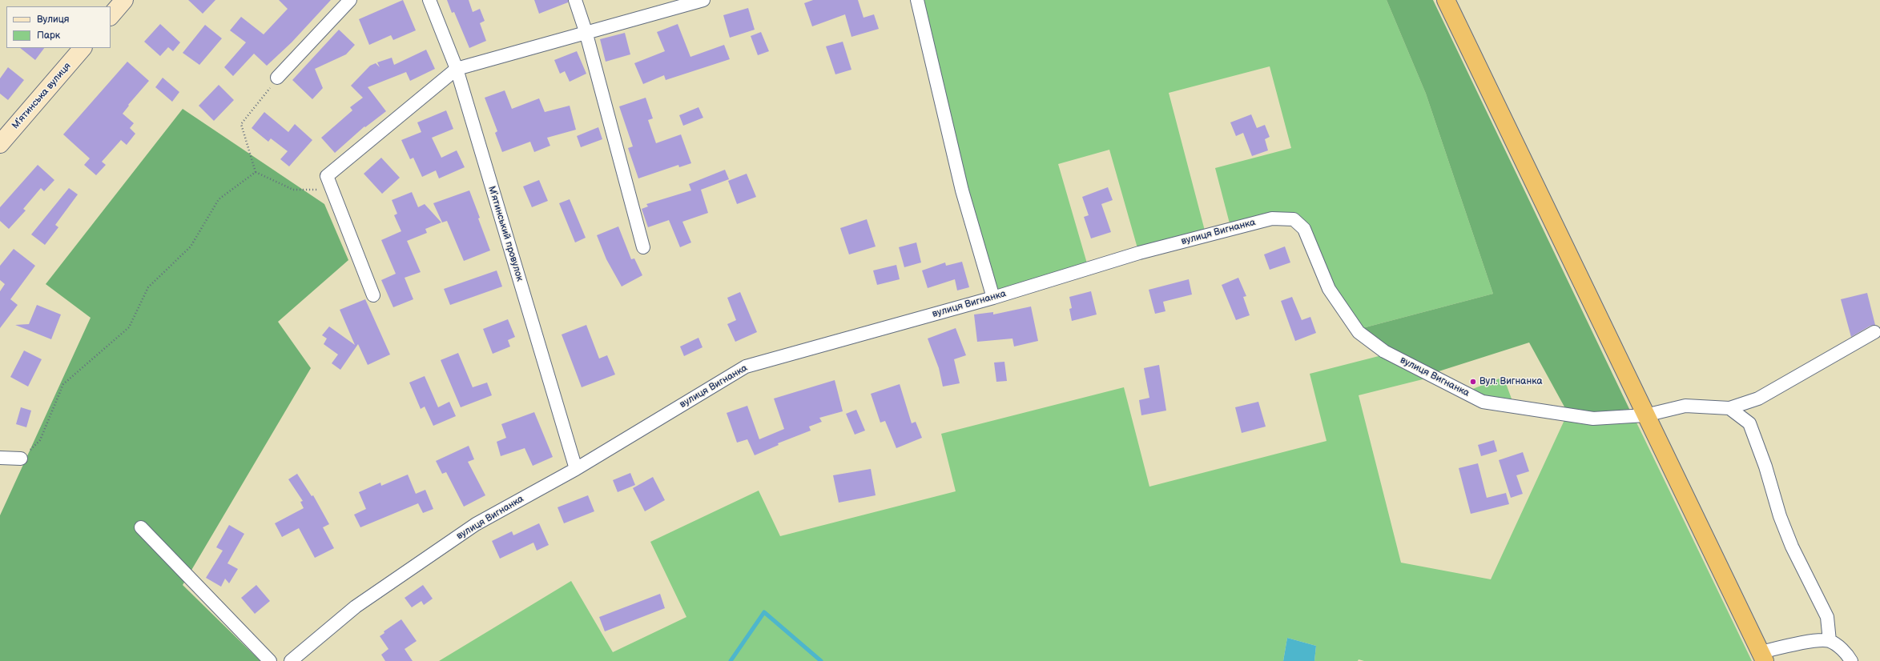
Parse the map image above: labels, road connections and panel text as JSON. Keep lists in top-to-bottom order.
{
  "streets": {
    "street": ["Мʼятинська вулиця", "вулиця Вигнанка", "Мʼятинський провулок"]
  },
  "crossings": [
    ["вулиця Вигнанка", "Мʼятинський провулок"]
  ],
  "places": ["Вул. Вигнанка"],
  "legend": ["Вулиця", "Парк"]
}
